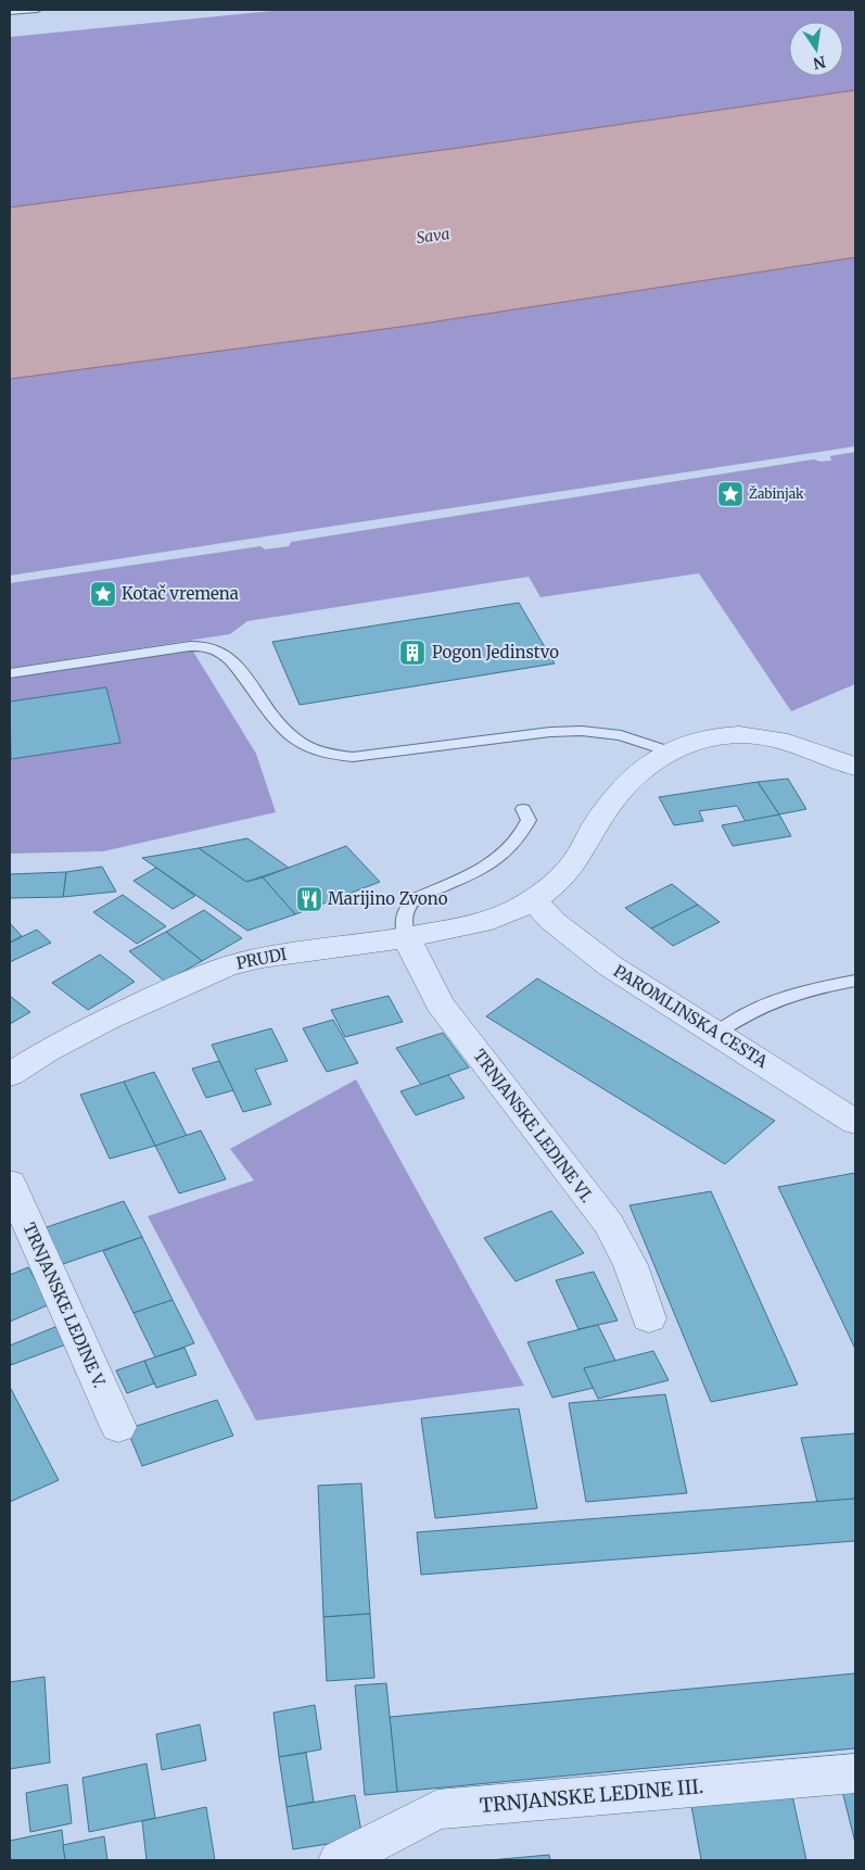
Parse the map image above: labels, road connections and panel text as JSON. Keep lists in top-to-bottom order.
{
  "streets": {
    "street": [
      "PRUDI",
      "PAROMLINSKA CESTA",
      "TRNJANSKE LEDINE VI.",
      "TRNJANSKE LEDINE V.",
      "TRNJANSKE LEDINE III."
    ]
  },
  "crossings": [
    ["PRUDI", "PAROMLINSKA CESTA"],
    ["PRUDI", "TRNJANSKE LEDINE VI."]
  ],
  "water": ["Sava"],
  "places": {
    "place": ["Žabinjak", "Kotač vremena"],
    "building": ["Pogon Jedinstvo"],
    "restaurant": ["Marijino Zvono"]
  },
  "north": "bottom"
}
